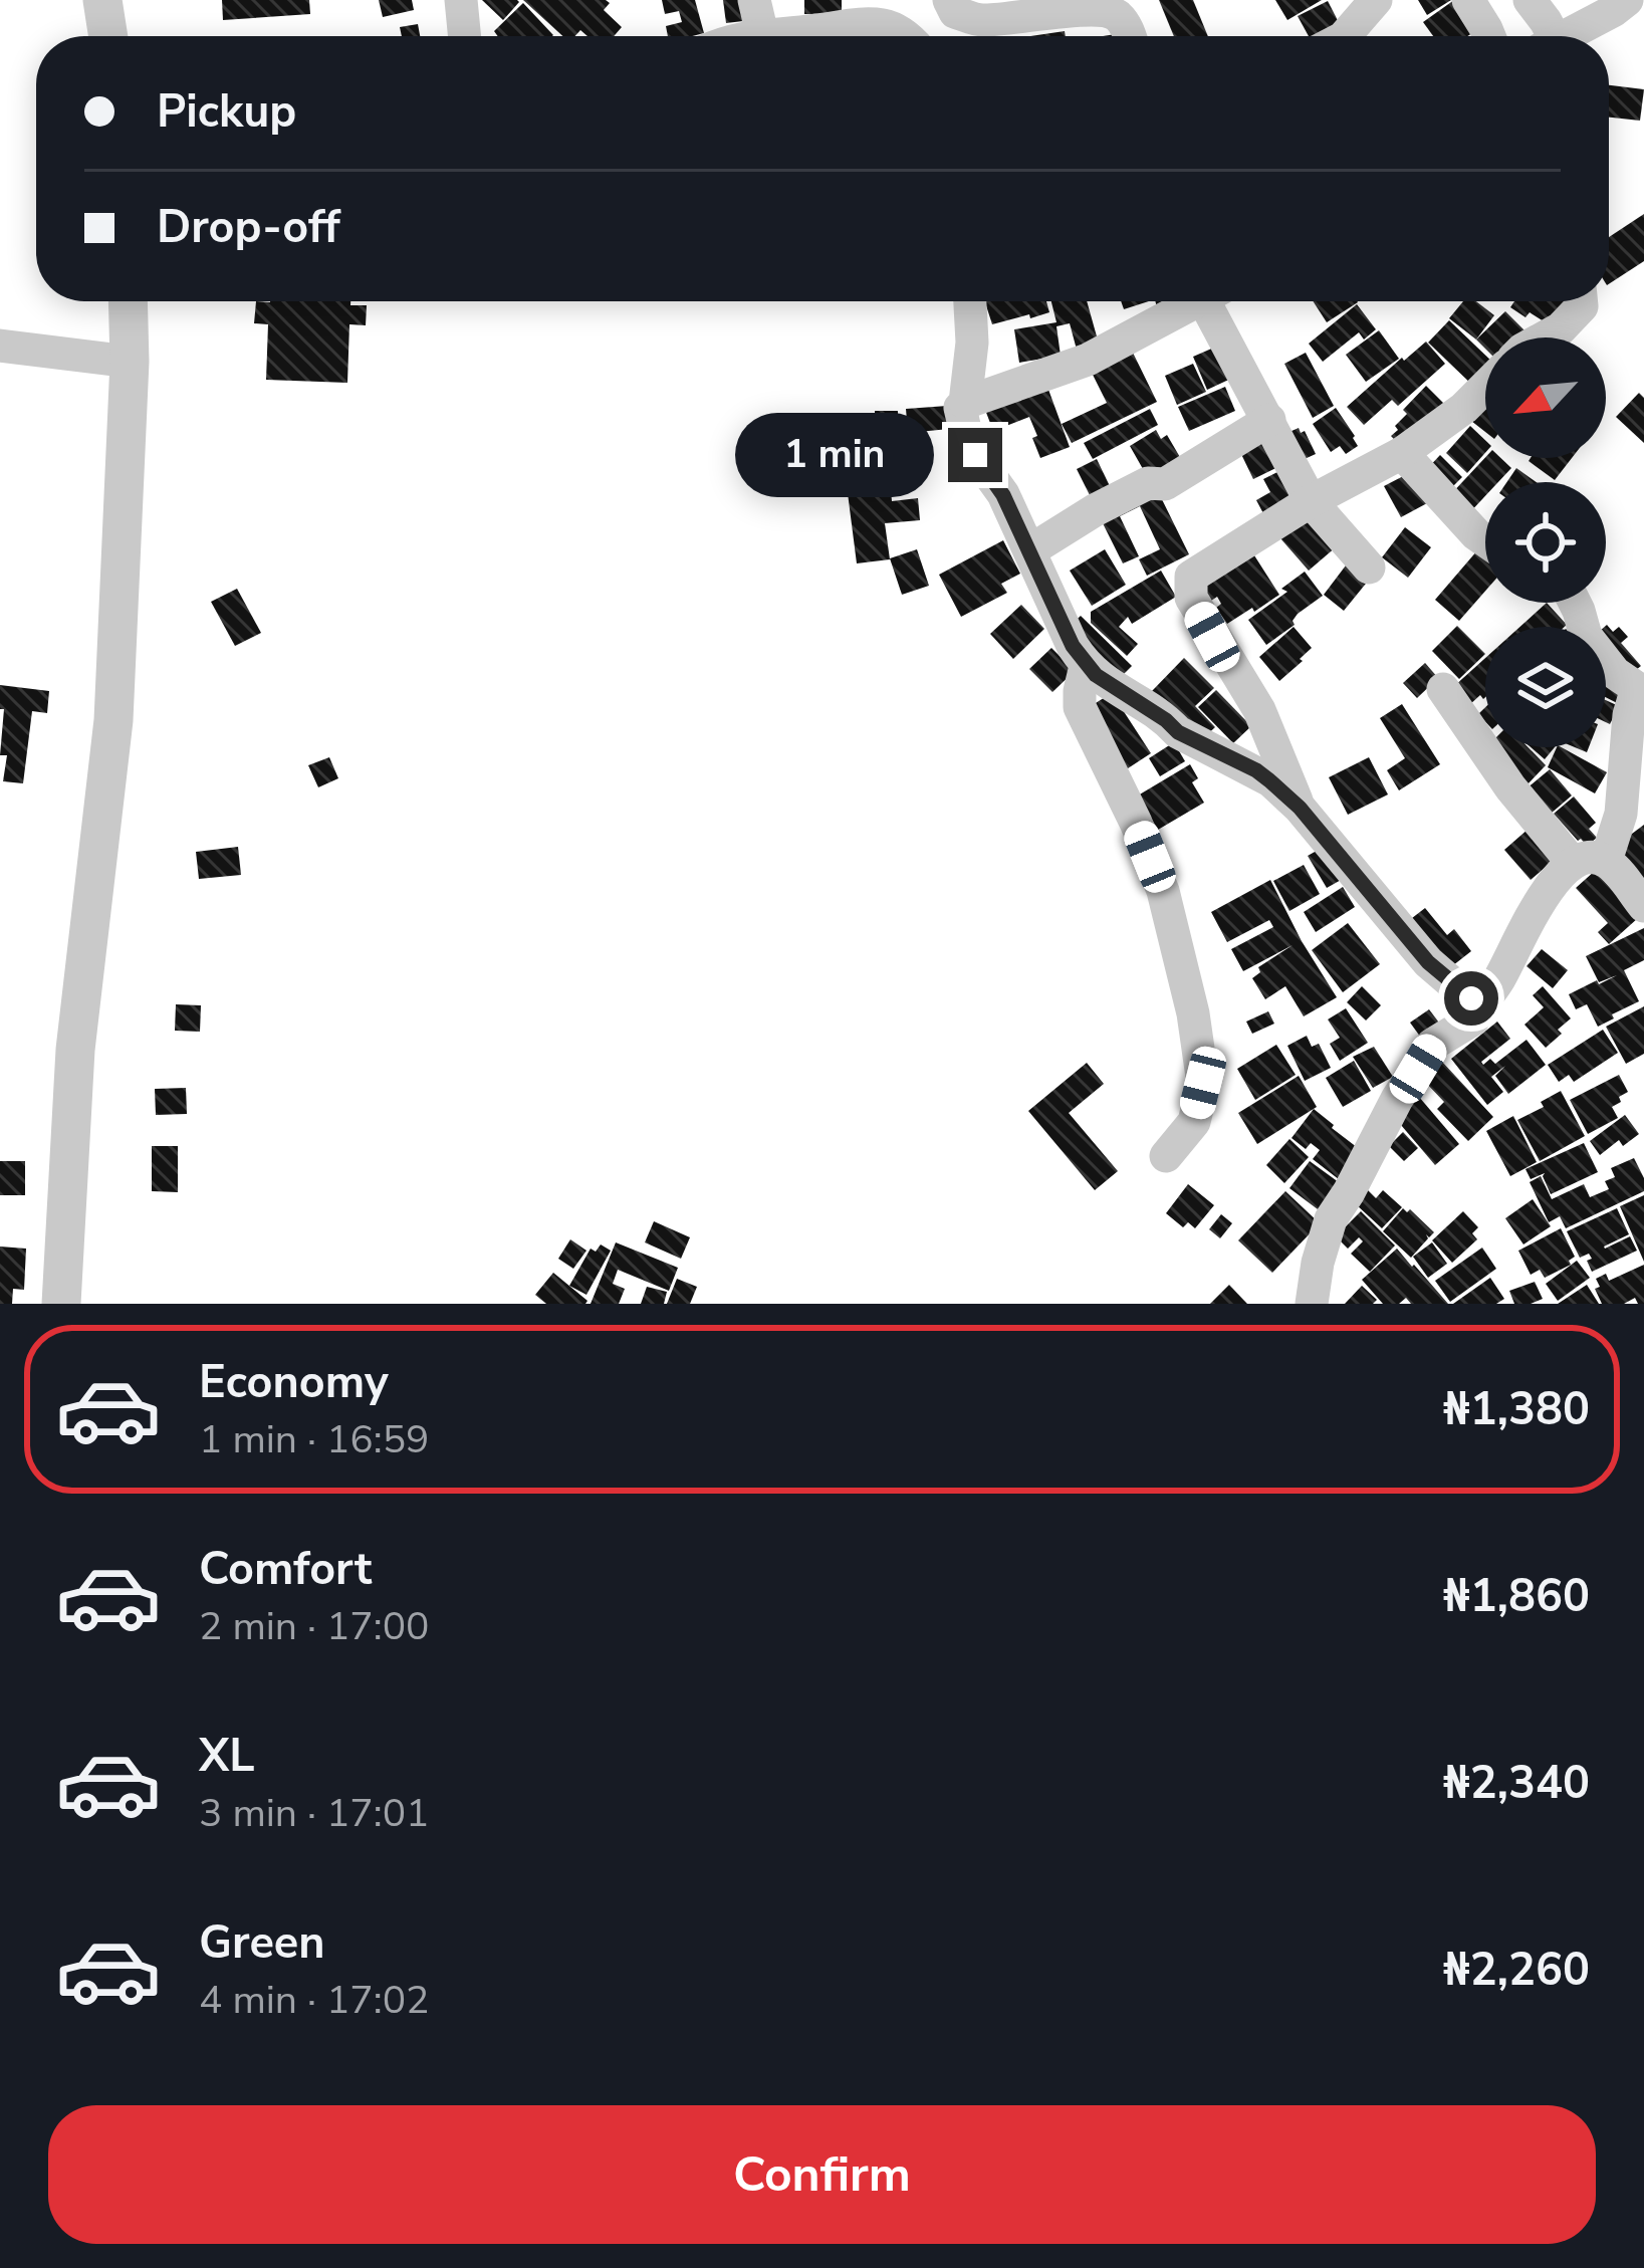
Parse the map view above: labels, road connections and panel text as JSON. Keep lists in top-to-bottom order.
{
  "north": "bottom left",
  "page": {
    "banner": ["Pickup", "Drop-off"],
    "bubble": "1 min",
    "list": [
      {
        "name": "Economy",
        "note": "1 min · 16:59",
        "value": "₦1,380"
      },
      {
        "name": "Comfort",
        "note": "2 min · 17:00",
        "value": "₦1,860"
      },
      {
        "name": "XL",
        "note": "3 min · 17:01",
        "value": "₦2,340"
      },
      {
        "name": "Green",
        "note": "4 min · 17:02",
        "value": "₦2,260"
      }
    ],
    "buttons": "Confirm"
  }
}
